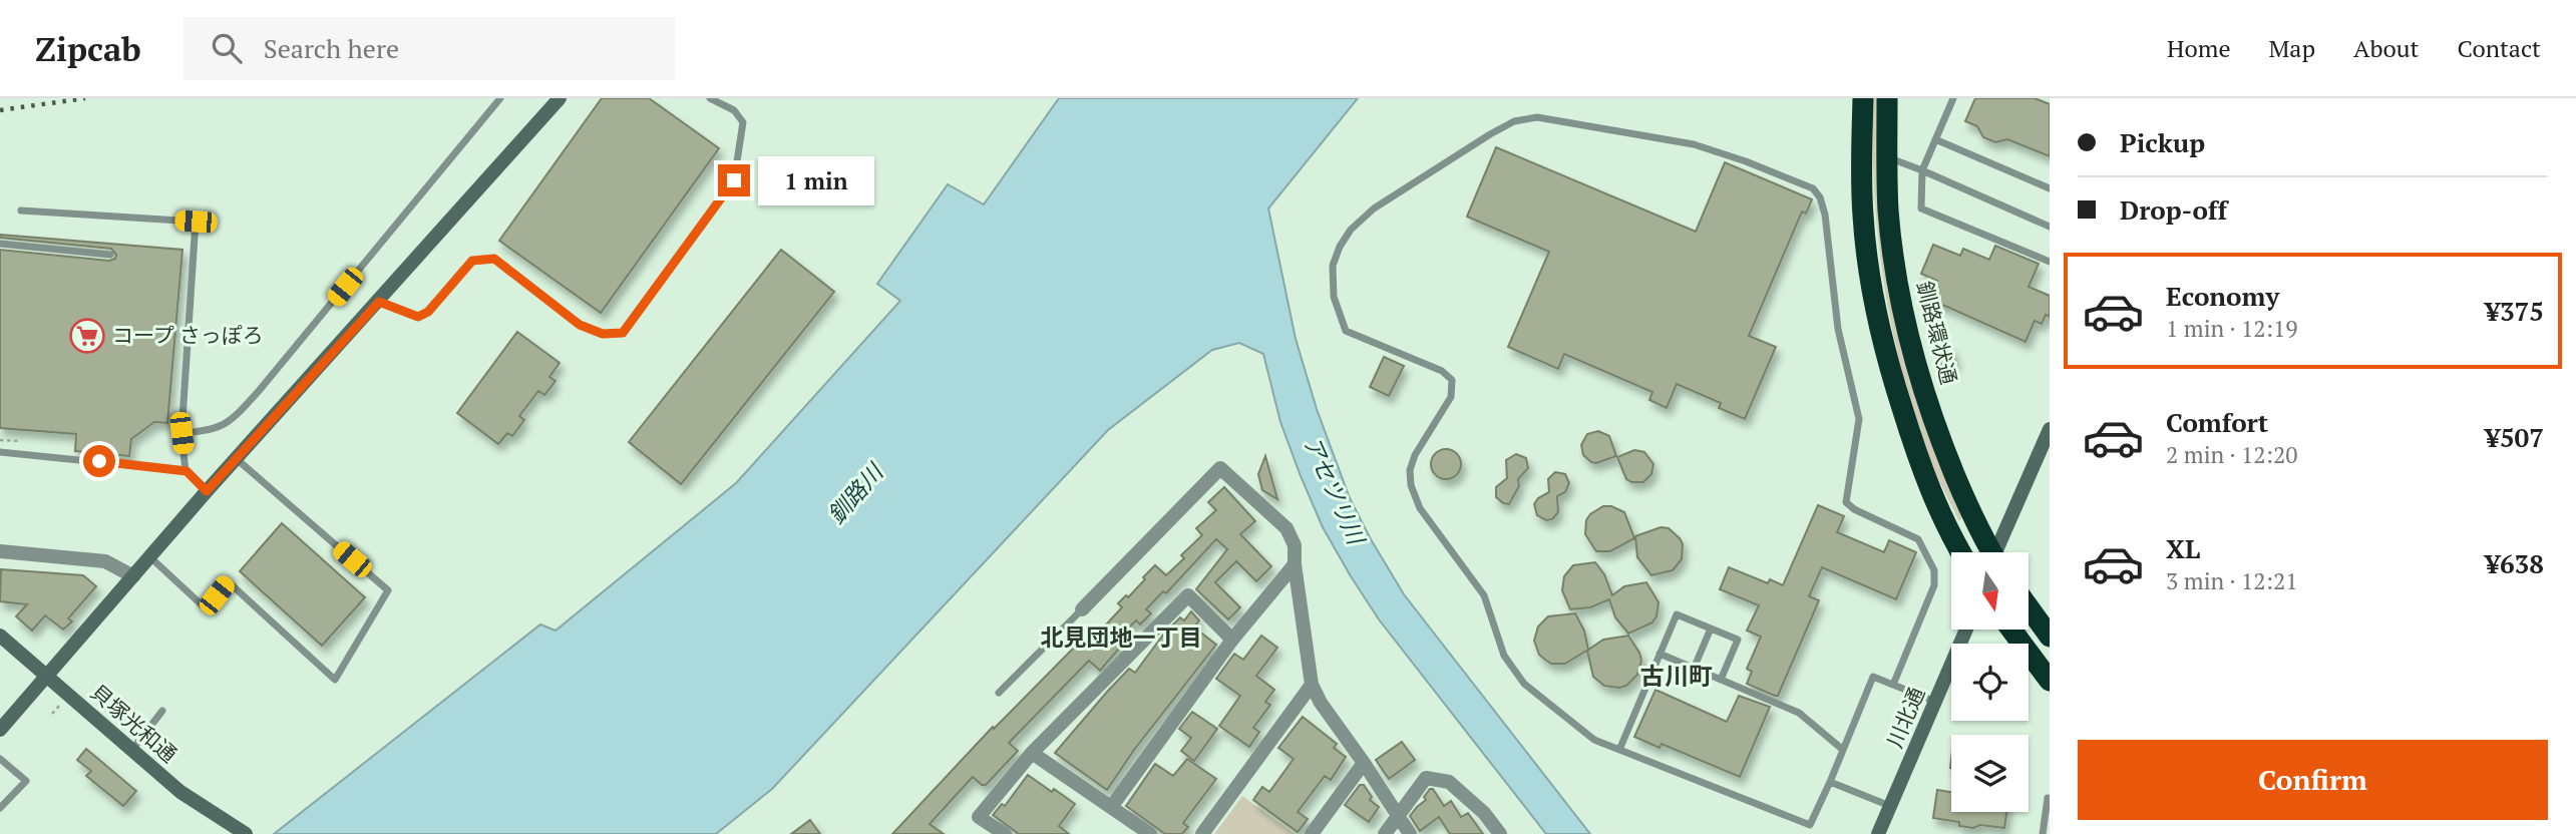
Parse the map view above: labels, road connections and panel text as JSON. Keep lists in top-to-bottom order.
{
  "streets": {
    "highway": ["釧路環状通"],
    "street": ["川北通", "貝塚光和通"]
  },
  "districts": ["北見団地一丁目", "古川町"],
  "water": ["アセツリ川", "釧路川"],
  "places": {
    "supermarket": ["コープ さっぽろ"]
  },
  "north": "bottom",
  "page": {
    "header": "Zipcab",
    "search": "Search here",
    "nav": [
      "Home",
      "Map",
      "About",
      "Contact"
    ],
    "banner": ["Pickup", "Drop-off"],
    "bubble": "1 min",
    "list": [
      {
        "name": "Economy",
        "note": "1 min · 12:19",
        "value": "¥375"
      },
      {
        "name": "Comfort",
        "note": "2 min · 12:20",
        "value": "¥507"
      },
      {
        "name": "XL",
        "note": "3 min · 12:21",
        "value": "¥638"
      }
    ],
    "buttons": "Confirm"
  }
}
